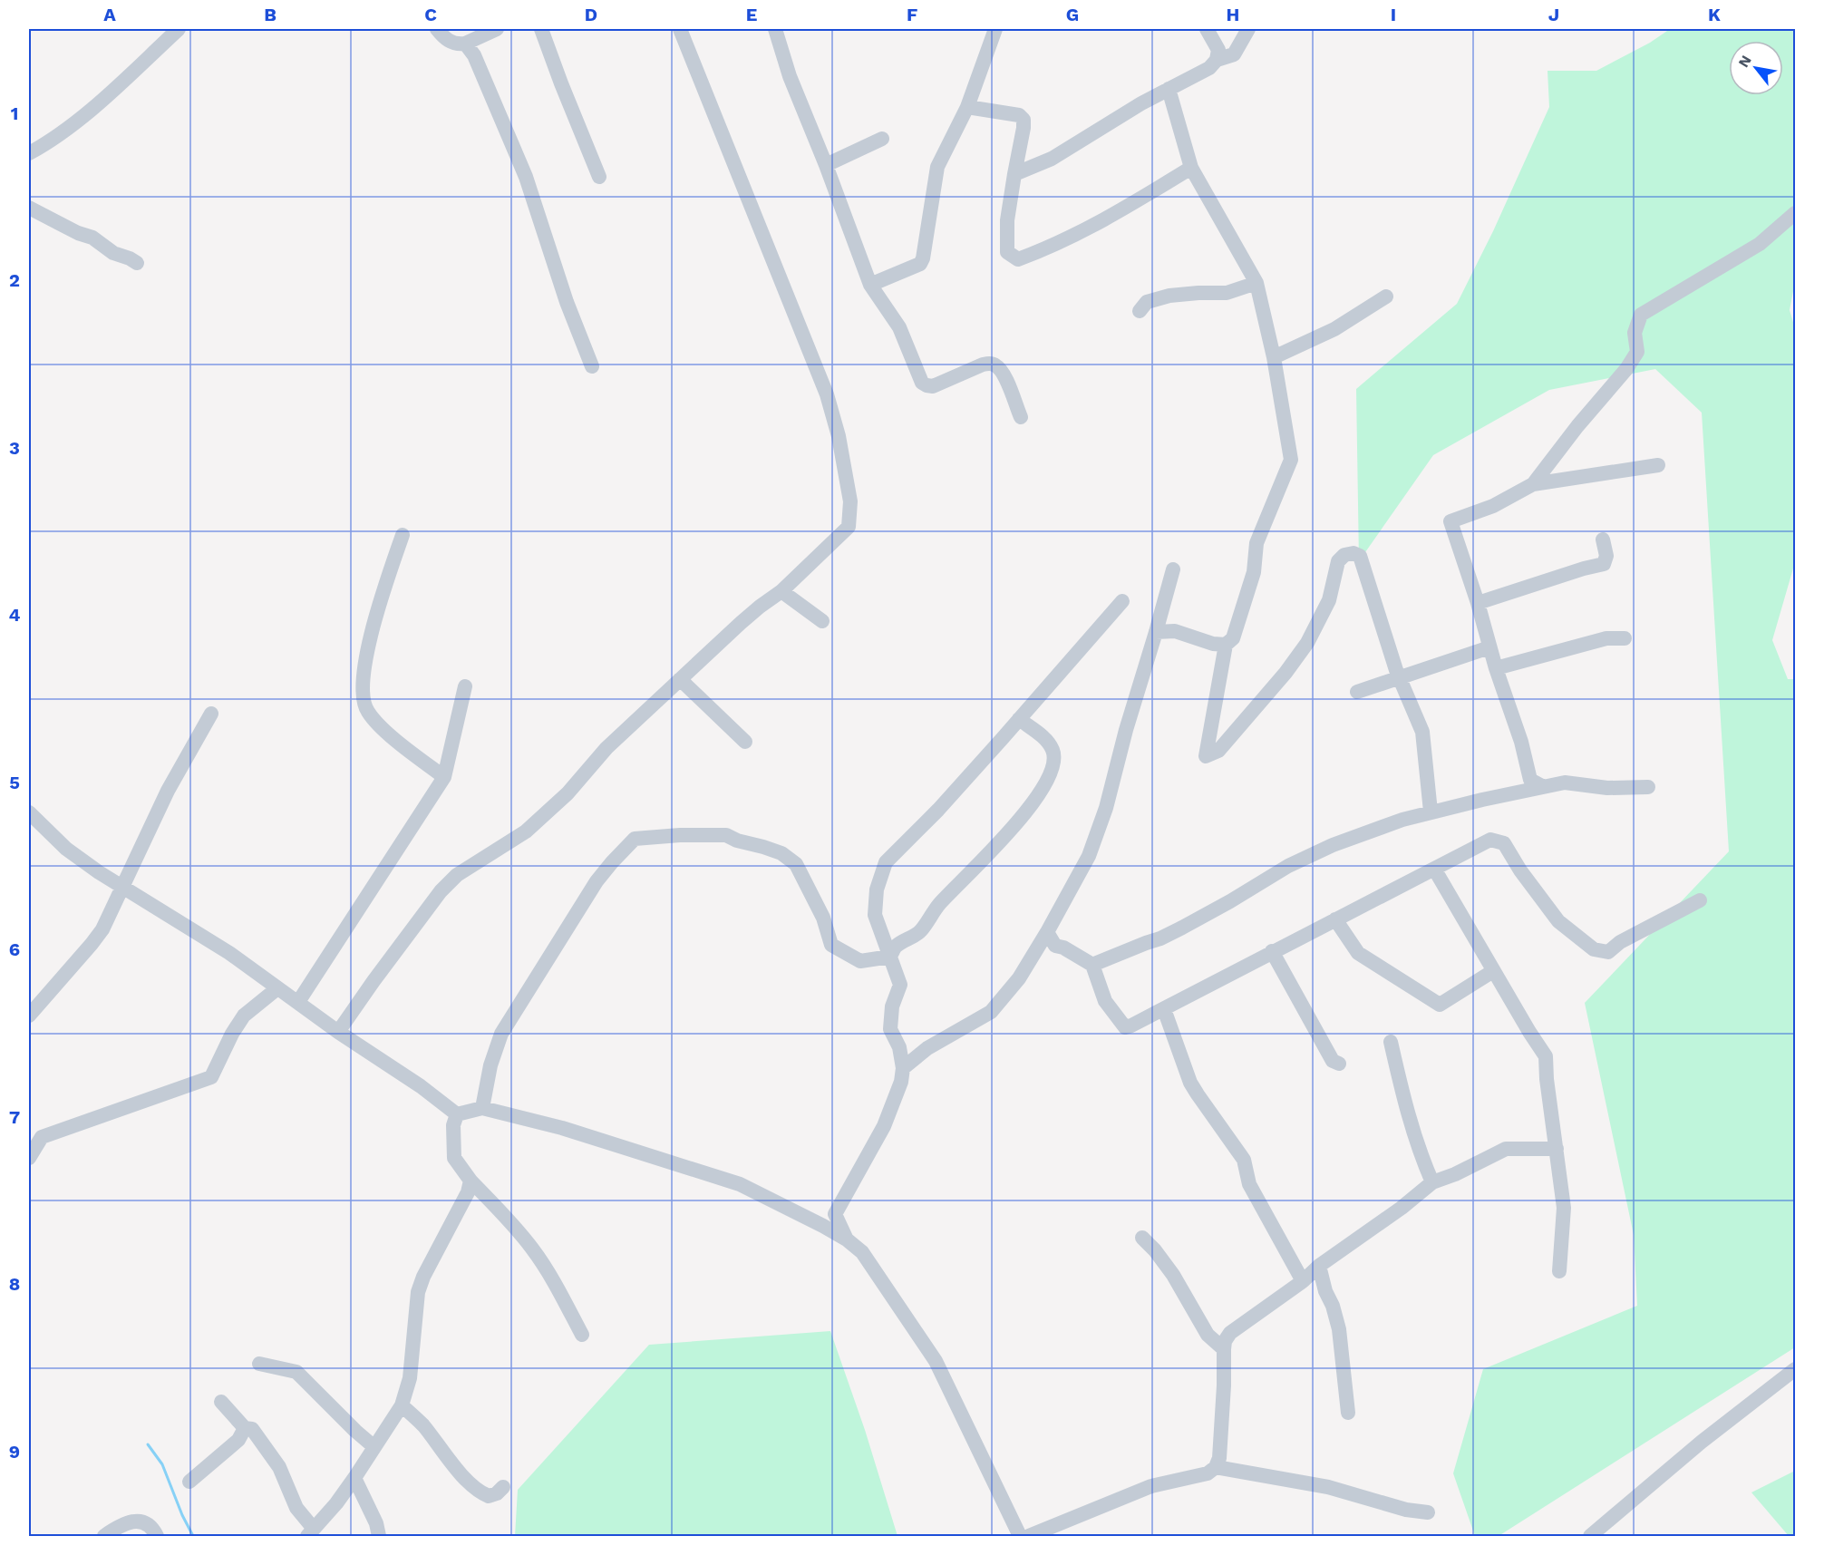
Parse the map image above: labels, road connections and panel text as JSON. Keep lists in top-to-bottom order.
{
  "north": "top left",
  "grid": {
    "columns": [
      "A",
      "B",
      "C",
      "D",
      "E",
      "F",
      "G",
      "H",
      "I",
      "J",
      "K"
    ],
    "rows": [
      "1",
      "2",
      "3",
      "4",
      "5",
      "6",
      "7",
      "8",
      "9"
    ]
  }
}
